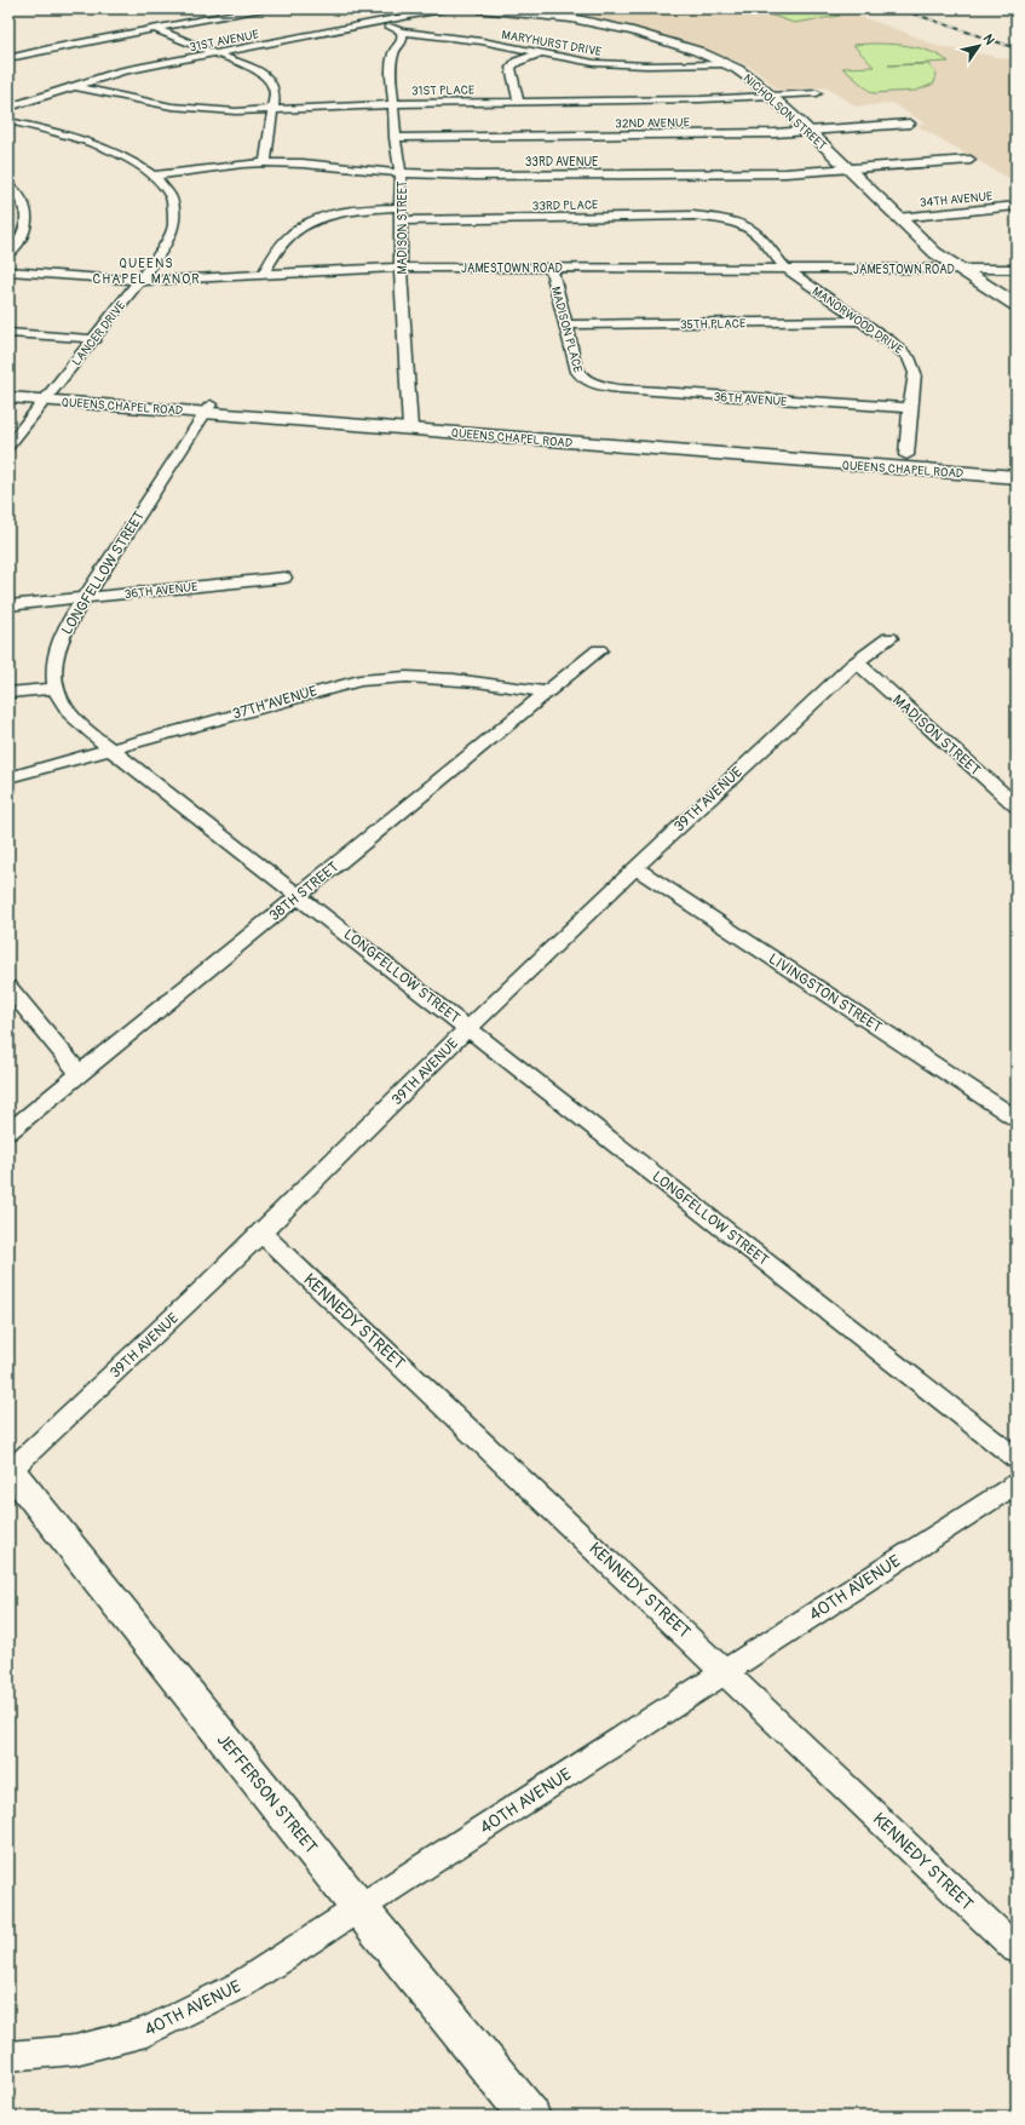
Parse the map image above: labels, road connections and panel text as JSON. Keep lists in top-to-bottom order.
{
  "streets": {
    "street": [
      "31ST AVENUE",
      "MARYHURST DRIVE",
      "31ST PLACE",
      "NICHOLSON STREET",
      "32ND AVENUE",
      "33RD AVENUE",
      "34TH AVENUE",
      "33RD PLACE",
      "MADISON STREET",
      "JAMESTOWN ROAD",
      "MANORWOOD DRIVE",
      "35TH PLACE",
      "MADISON PLACE",
      "LANCER DRIVE",
      "36TH AVENUE",
      "QUEENS CHAPEL ROAD",
      "LONGFELLOW STREET",
      "37TH AVENUE",
      "39TH AVENUE",
      "38TH STREET",
      "LIVINGSTON STREET",
      "KENNEDY STREET",
      "40TH AVENUE",
      "JEFFERSON STREET"
    ]
  },
  "crossings": [
    ["31ST AVENUE", "MARYHURST DRIVE"],
    ["31ST AVENUE", "31ST PLACE"],
    ["MARYHURST DRIVE", "NICHOLSON STREET"],
    ["MARYHURST DRIVE", "MADISON STREET"],
    ["31ST PLACE", "NICHOLSON STREET"],
    ["31ST PLACE", "MADISON STREET"],
    ["NICHOLSON STREET", "32ND AVENUE"],
    ["NICHOLSON STREET", "33RD AVENUE"],
    ["NICHOLSON STREET", "34TH AVENUE"],
    ["NICHOLSON STREET", "JAMESTOWN ROAD"],
    ["32ND AVENUE", "MADISON STREET"],
    ["33RD AVENUE", "MADISON STREET"],
    ["33RD AVENUE", "LANCER DRIVE"],
    ["33RD PLACE", "MADISON STREET"],
    ["33RD PLACE", "MANORWOOD DRIVE"],
    ["MADISON STREET", "JAMESTOWN ROAD"],
    ["MADISON STREET", "QUEENS CHAPEL ROAD"],
    ["MADISON STREET", "39TH AVENUE"],
    ["JAMESTOWN ROAD", "MANORWOOD DRIVE"],
    ["JAMESTOWN ROAD", "MADISON PLACE"],
    ["JAMESTOWN ROAD", "LANCER DRIVE"],
    ["MANORWOOD DRIVE", "35TH PLACE"],
    ["MANORWOOD DRIVE", "36TH AVENUE"],
    ["MANORWOOD DRIVE", "QUEENS CHAPEL ROAD"],
    ["35TH PLACE", "MADISON PLACE"],
    ["MADISON PLACE", "36TH AVENUE"],
    ["LANCER DRIVE", "QUEENS CHAPEL ROAD"],
    ["36TH AVENUE", "LONGFELLOW STREET"],
    ["QUEENS CHAPEL ROAD", "LONGFELLOW STREET"],
    ["LONGFELLOW STREET", "37TH AVENUE"],
    ["LONGFELLOW STREET", "39TH AVENUE"],
    ["LONGFELLOW STREET", "38TH STREET"],
    ["37TH AVENUE", "38TH STREET"],
    ["39TH AVENUE", "LIVINGSTON STREET"],
    ["39TH AVENUE", "KENNEDY STREET"],
    ["39TH AVENUE", "JEFFERSON STREET"],
    ["KENNEDY STREET", "40TH AVENUE"],
    ["40TH AVENUE", "JEFFERSON STREET"]
  ],
  "districts": ["QUEENS CHAPEL MANOR"],
  "north": "top right"
}
